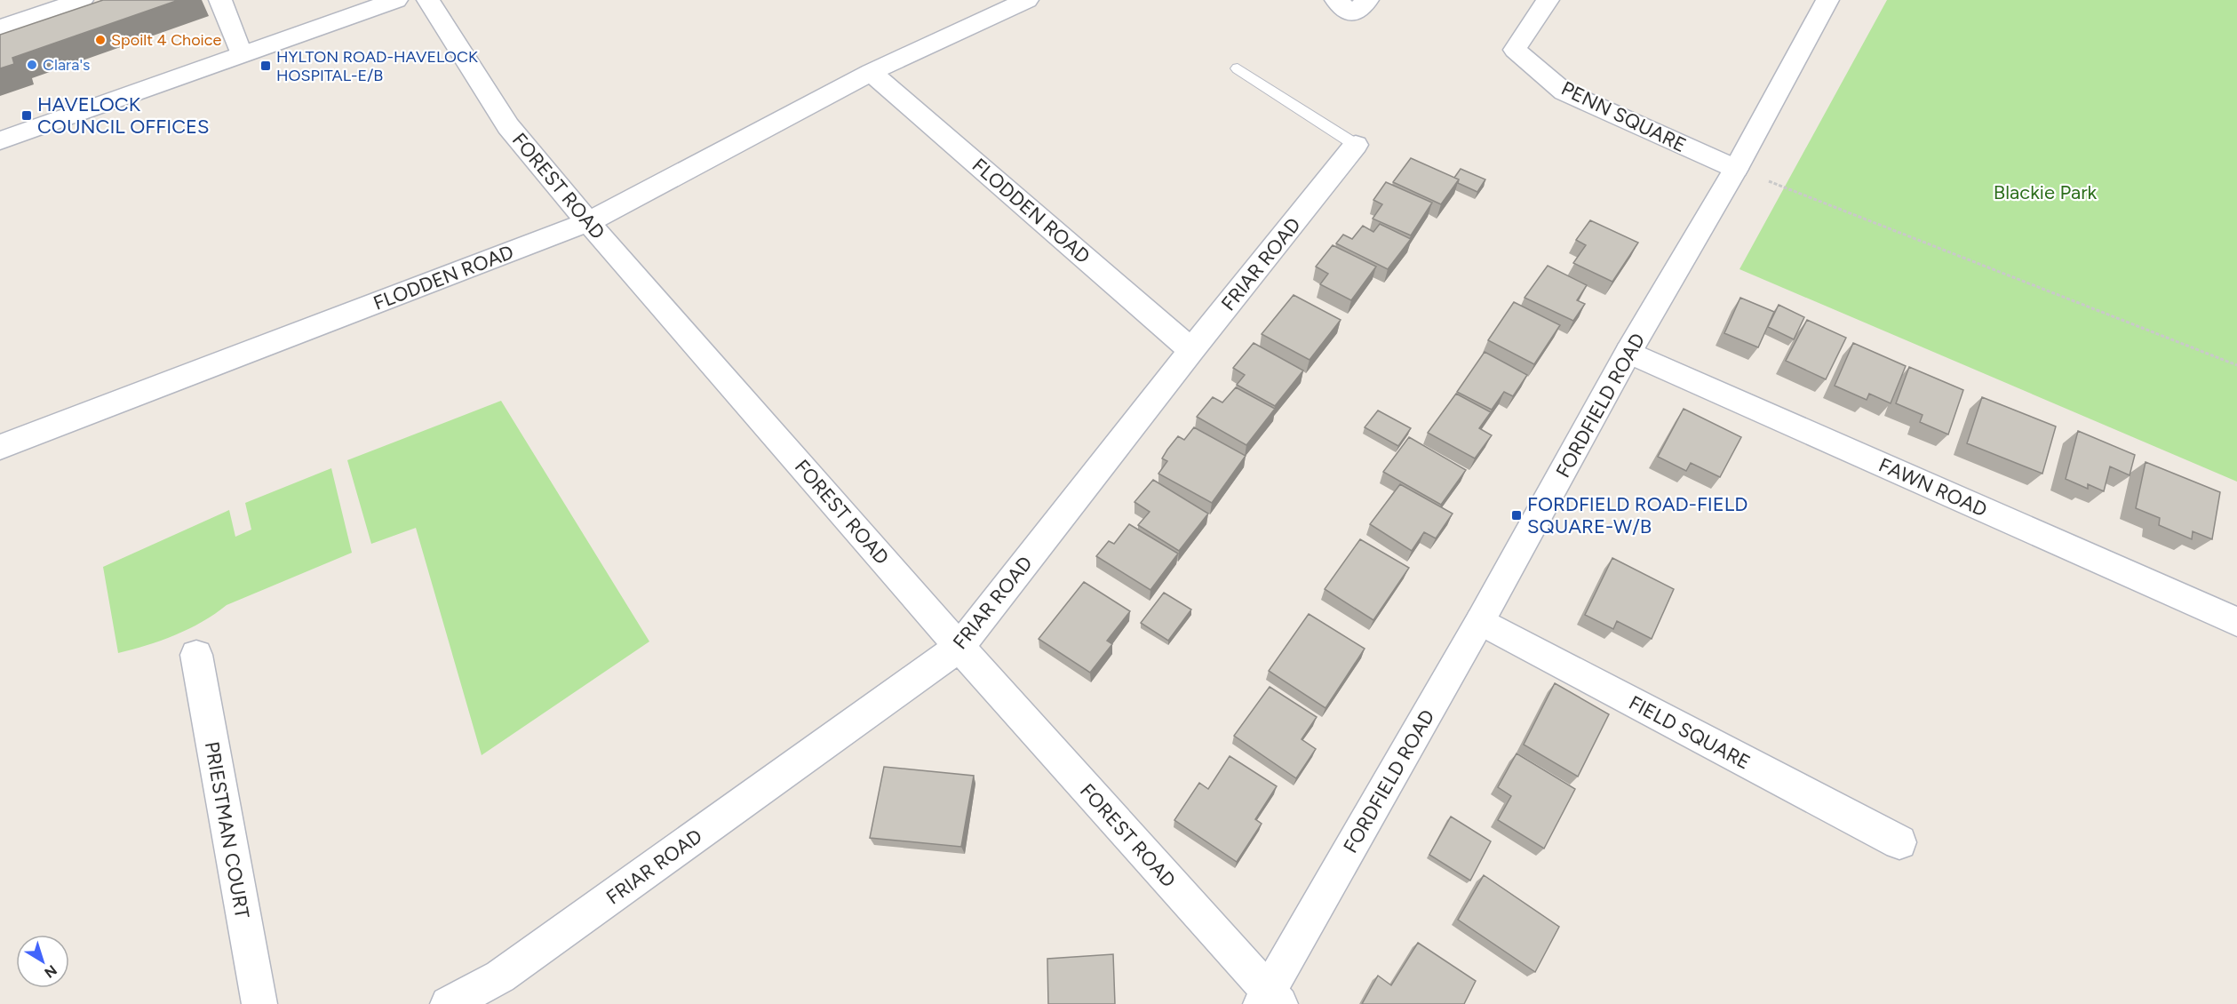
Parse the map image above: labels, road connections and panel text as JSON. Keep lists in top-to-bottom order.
{
  "streets": {
    "street": [
      "PENN SQUARE",
      "FOREST ROAD",
      "FLODDEN ROAD",
      "FRIAR ROAD",
      "FORDFIELD ROAD",
      "FAWN ROAD",
      "FIELD SQUARE",
      "PRIESTMAN COURT"
    ]
  },
  "crossings": [
    ["PENN SQUARE", "FORDFIELD ROAD"],
    ["FOREST ROAD", "FLODDEN ROAD"],
    ["FOREST ROAD", "FRIAR ROAD"],
    ["FOREST ROAD", "FORDFIELD ROAD"],
    ["FLODDEN ROAD", "FRIAR ROAD"],
    ["FORDFIELD ROAD", "FAWN ROAD"],
    ["FORDFIELD ROAD", "FIELD SQUARE"]
  ],
  "parks": ["Blackie Park"],
  "places": {
    "other": ["Spoilt 4 Choice", "Clara's"],
    "transit": ["HYLTON ROAD-HAVELOCK HOSPITAL-E/B", "HAVELOCK COUNCIL OFFICES", "FORDFIELD ROAD-FIELD SQUARE-W/B"]
  },
  "north": "bottom right"
}
